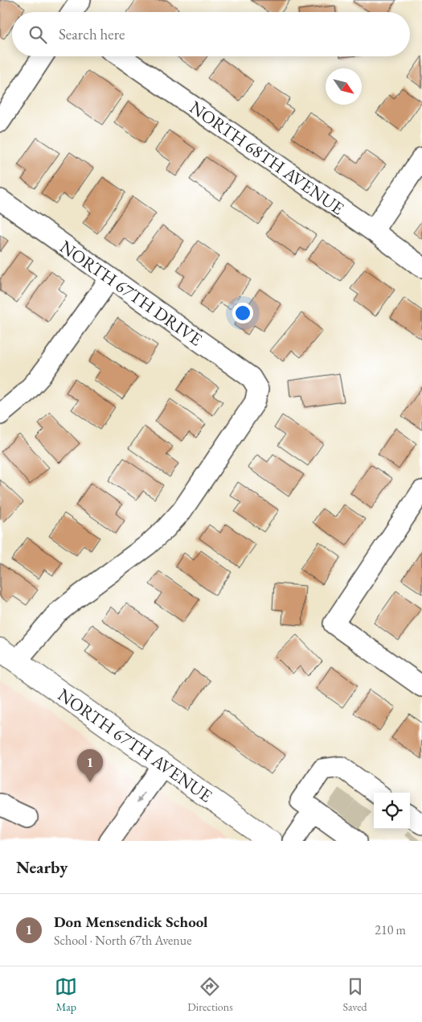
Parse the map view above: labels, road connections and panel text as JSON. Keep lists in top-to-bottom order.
{
  "streets": {
    "main road": ["NORTH 67TH AVENUE"],
    "street": ["NORTH 68TH AVENUE", "NORTH 67TH DRIVE"]
  },
  "crossings": [
    ["NORTH 67TH DRIVE", "NORTH 67TH AVENUE"]
  ],
  "north": "bottom right",
  "page": {
    "search": "Search here",
    "pins": "1",
    "heading": "Nearby",
    "list": [
      {
        "mark": "1",
        "name": "Don Mensendick School",
        "note": "School · North 67th Avenue",
        "value": "210 m"
      }
    ],
    "nav": ["Map", "Directions", "Saved"]
  }
}
